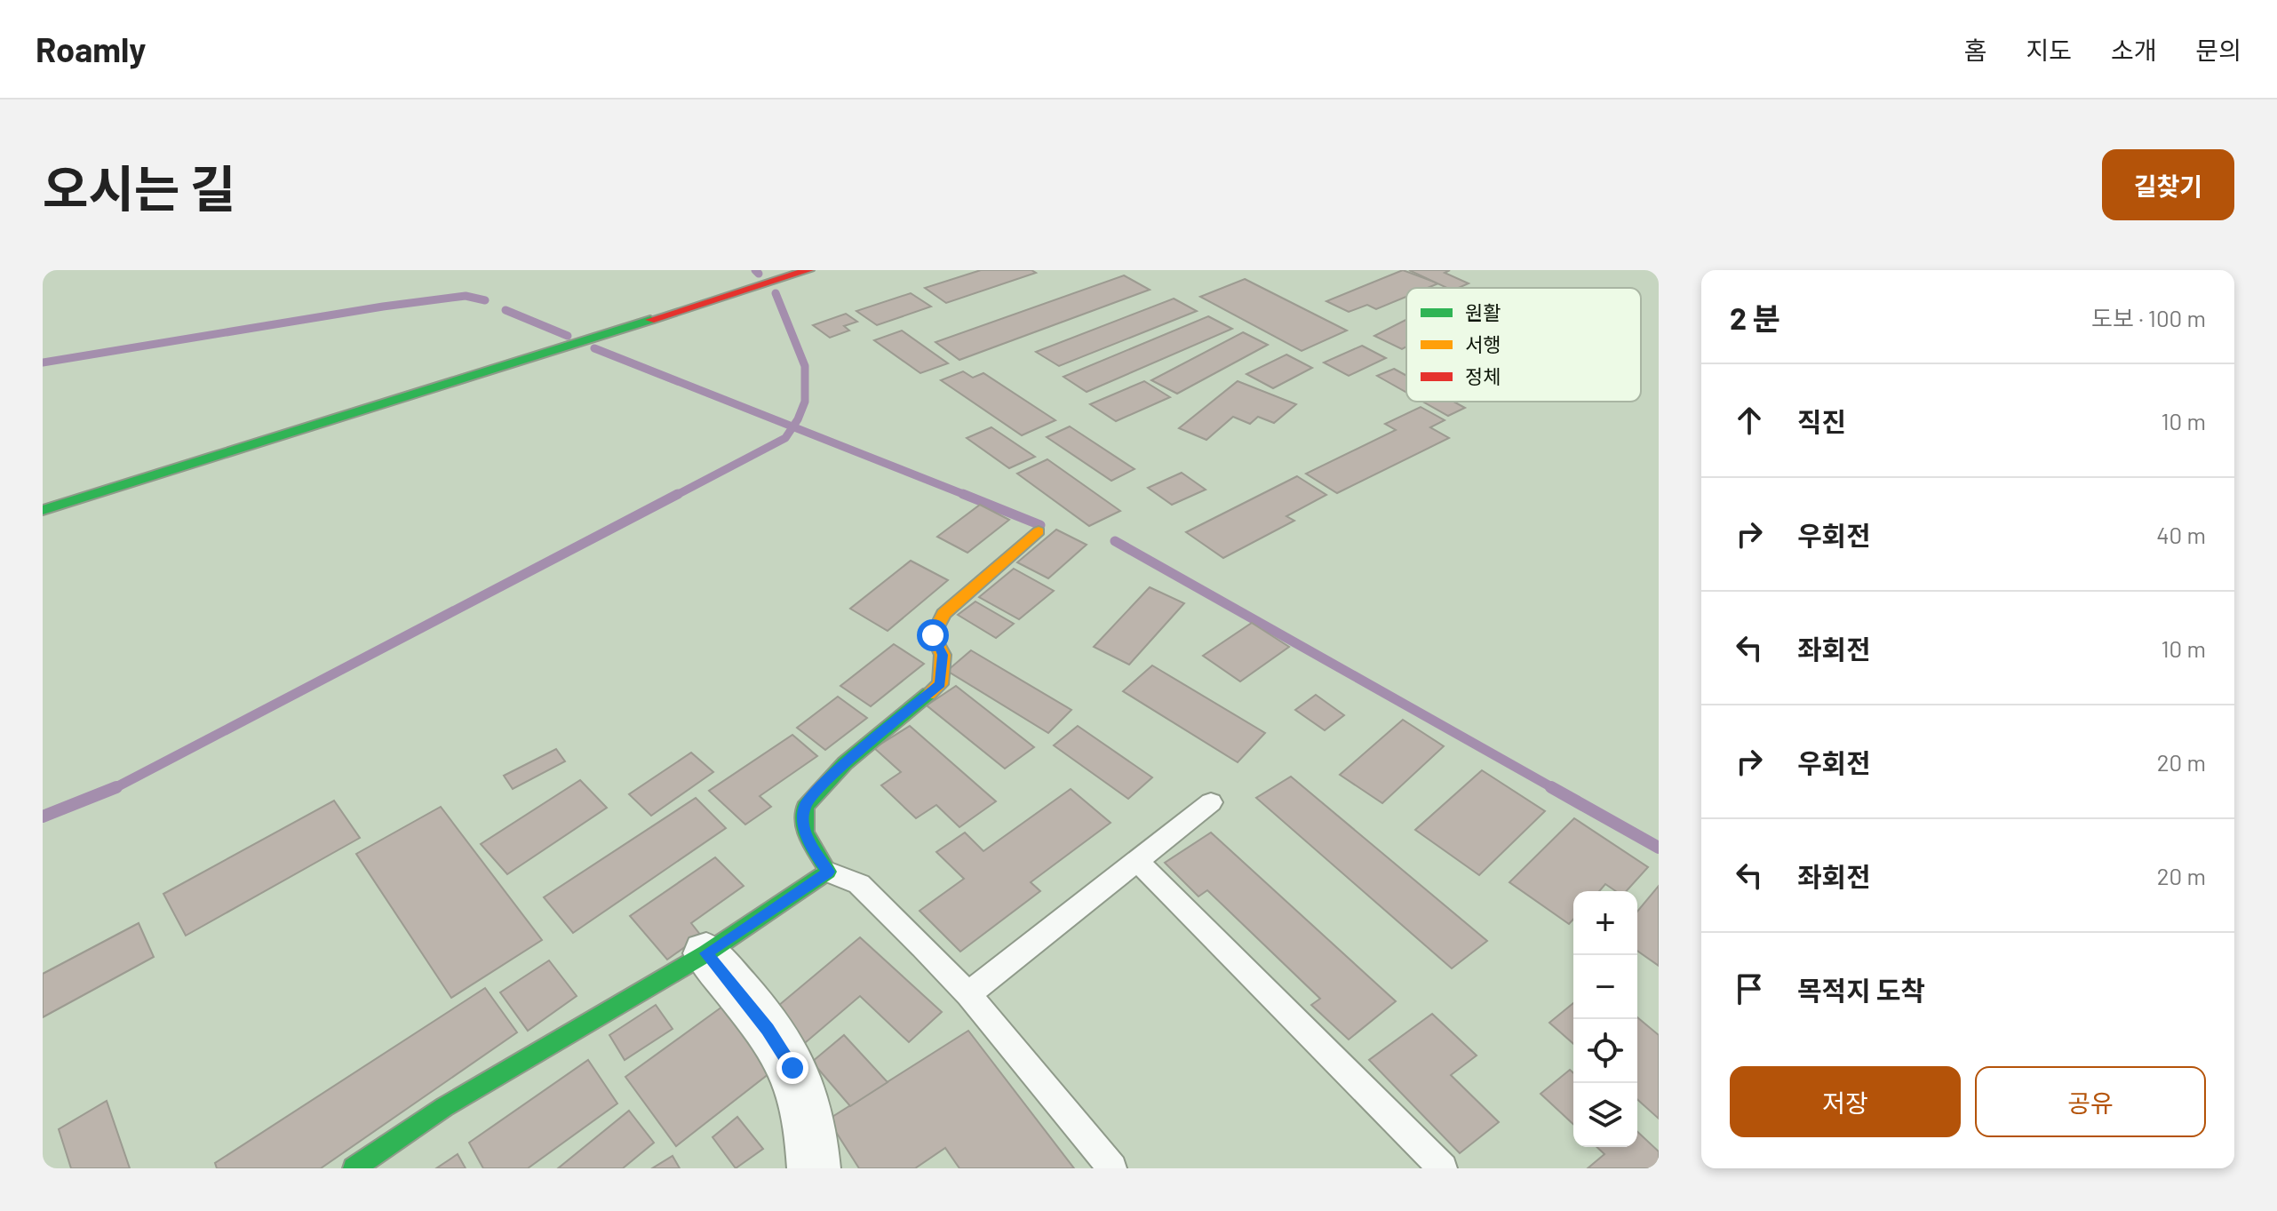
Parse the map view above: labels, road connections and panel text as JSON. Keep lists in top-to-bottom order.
{
  "legend": ["원활", "서행", "정체"],
  "page": {
    "header": "Roamly",
    "nav": [
      "홈",
      "지도",
      "소개",
      "문의"
    ],
    "title": "오시는 길",
    "buttons": [
      "길찾기",
      ["저장", "공유"]
    ],
    "heading": ["2 분", "도보 · 100 m"],
    "list": [
      ["직진", "10 m"],
      ["우회전", "40 m"],
      ["좌회전", "10 m"],
      ["우회전", "20 m"],
      ["좌회전", "20 m"],
      "목적지 도착"
    ],
    "map_buttons": ["+", "−"]
  }
}
